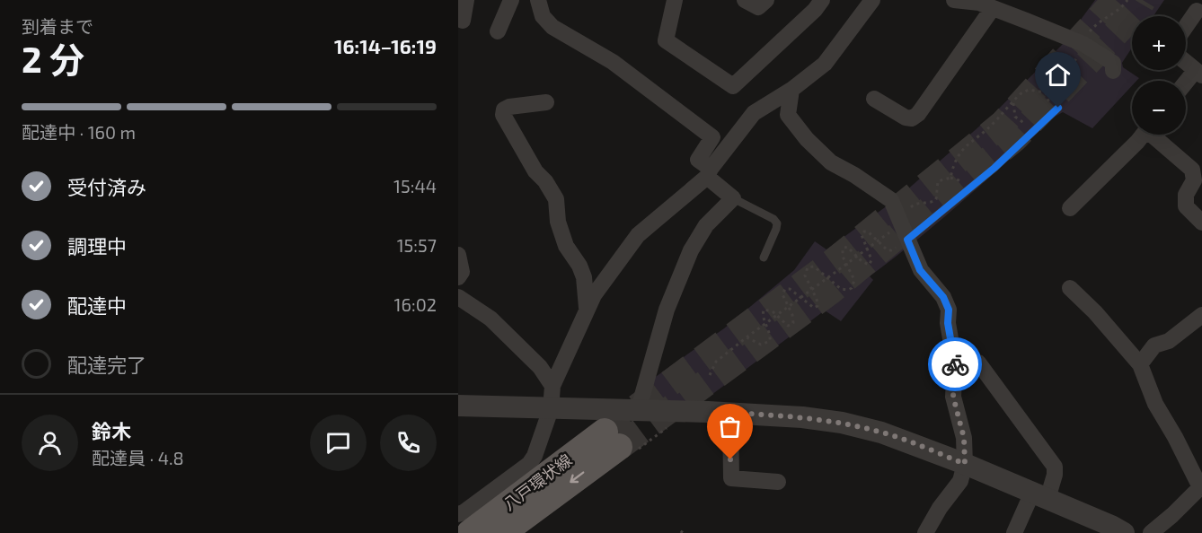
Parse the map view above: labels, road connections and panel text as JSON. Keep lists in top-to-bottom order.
{
  "streets": {
    "main road": ["八戸環状線"]
  },
  "page": {
    "heading": ["2 分", "到着まで", "16:14–16:19"],
    "panel": ["鈴木", "配達員 · 4.8"],
    "map_buttons": ["+", "−"],
    "bar": "配達中 · 160 m",
    "list": [
      ["受付済み", "15:44"],
      ["調理中", "15:57"],
      ["配達中", "16:02"],
      "配達完了"
    ]
  }
}
